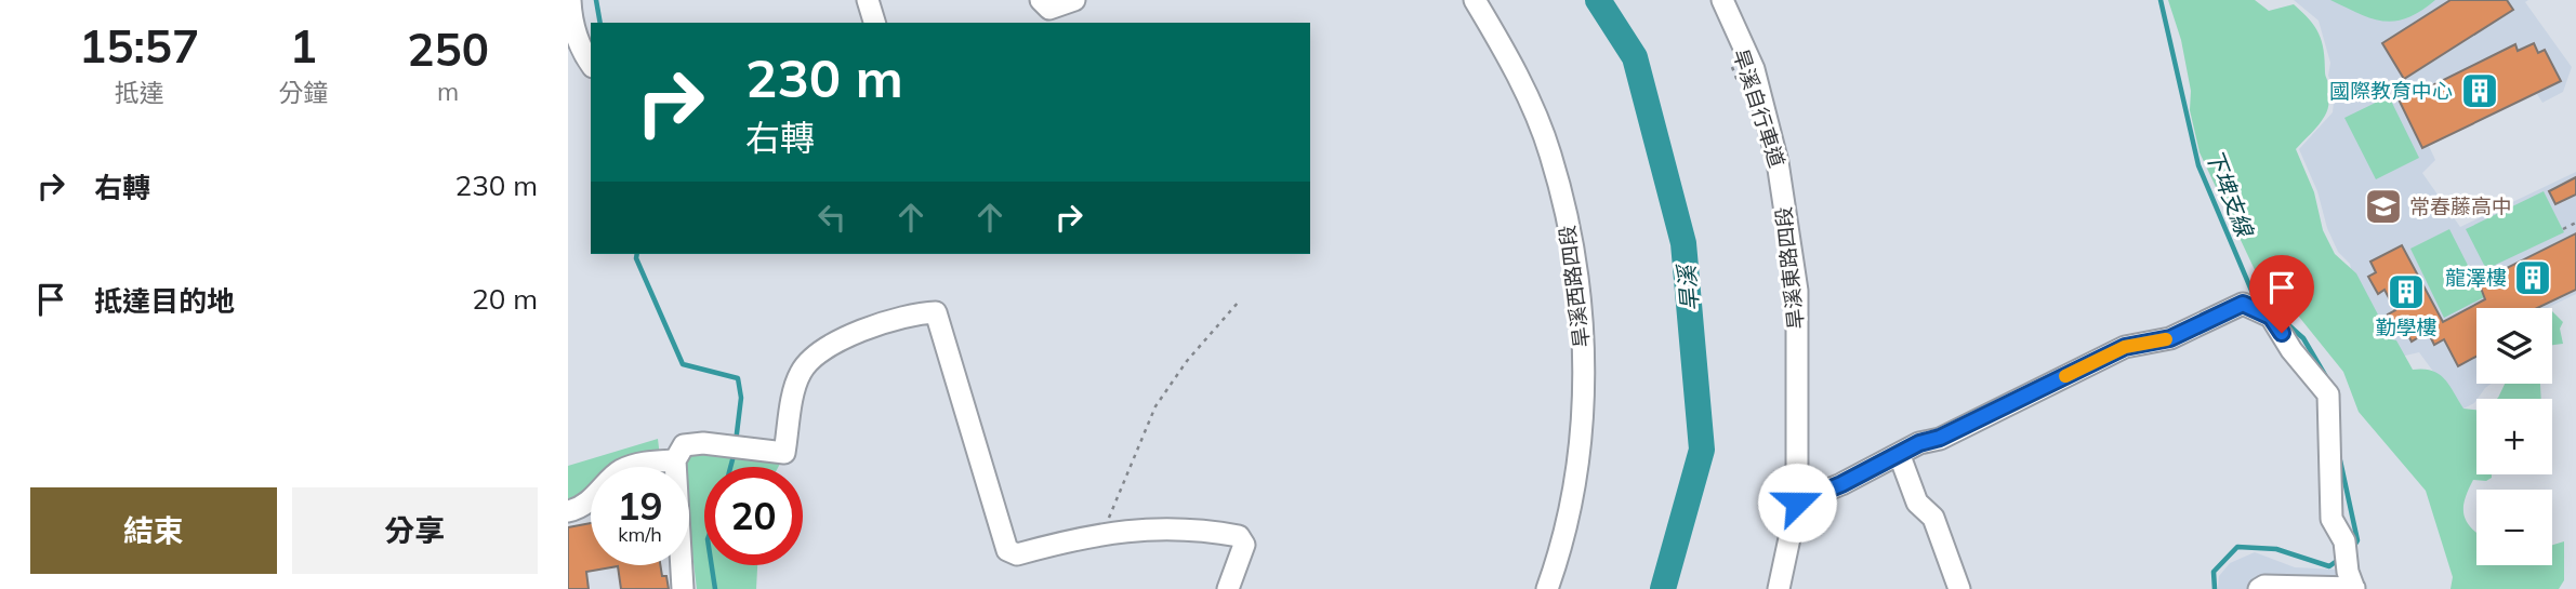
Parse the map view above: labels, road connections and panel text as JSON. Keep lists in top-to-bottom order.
{
  "streets": {
    "street": ["旱溪東路四段", "旱溪西路四段"],
    "path": ["旱溪自行車道"]
  },
  "water": ["下埤支線", "旱溪"],
  "places": {
    "building": ["國際教育中心", "龍澤樓", "勤學樓"],
    "school or university": ["常春藤高中"]
  },
  "page": {
    "eta": [
      "15:57",
      "抵達",
      "1",
      "分鐘",
      "250",
      "m"
    ],
    "turn": ["230 m", "右轉"],
    "list": [
      {
        "name": "右轉",
        "value": "230 m"
      },
      {
        "name": "抵達目的地",
        "value": "20 m"
      }
    ],
    "map_buttons": ["+", "−"],
    "speed": "19 km/h",
    "limit": "20",
    "buttons": ["結束", "分享"]
  }
}
